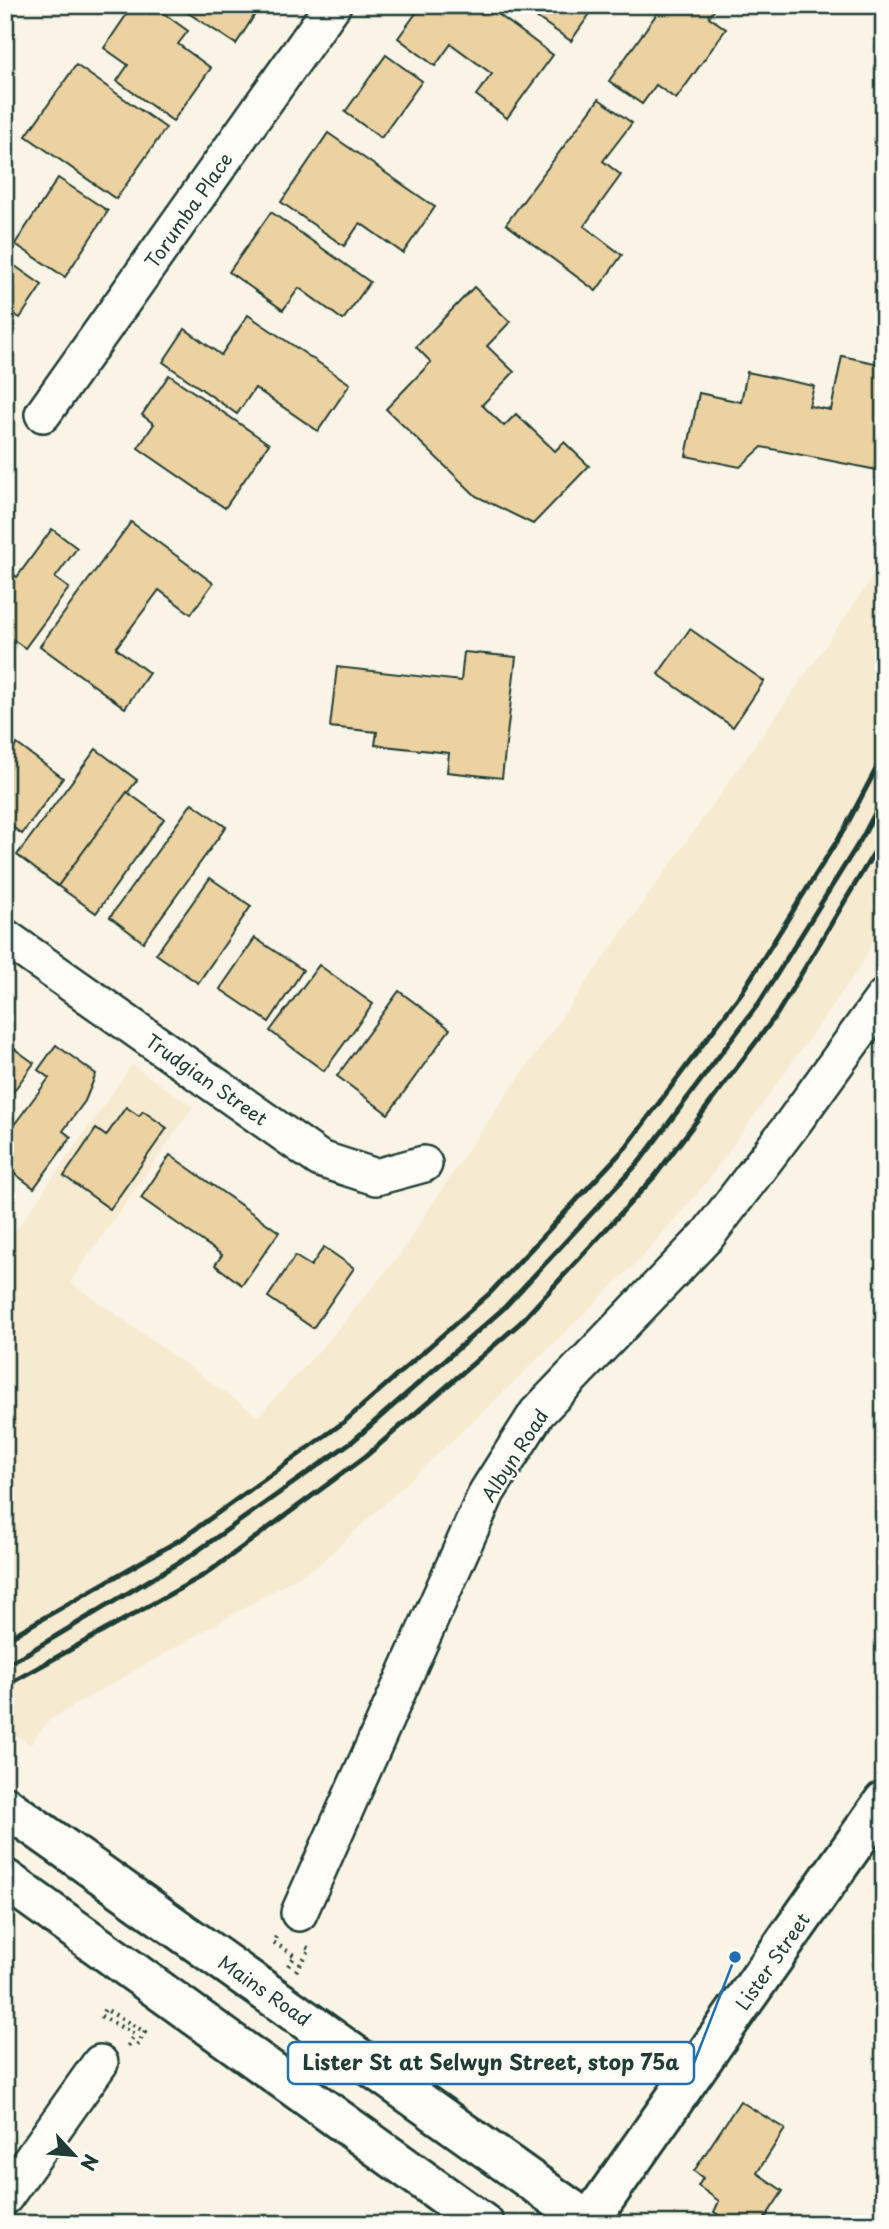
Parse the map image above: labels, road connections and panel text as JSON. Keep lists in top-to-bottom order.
{
  "streets": {
    "main road": ["Lister Street", "Mains Road"],
    "street": ["Torumba Place", "Trudgian Street", "Albyn Road"]
  },
  "crossings": [
    ["Lister Street", "Mains Road"]
  ],
  "places": ["Lister St at Selwyn Street, stop 75a"],
  "north": "bottom right"
}
